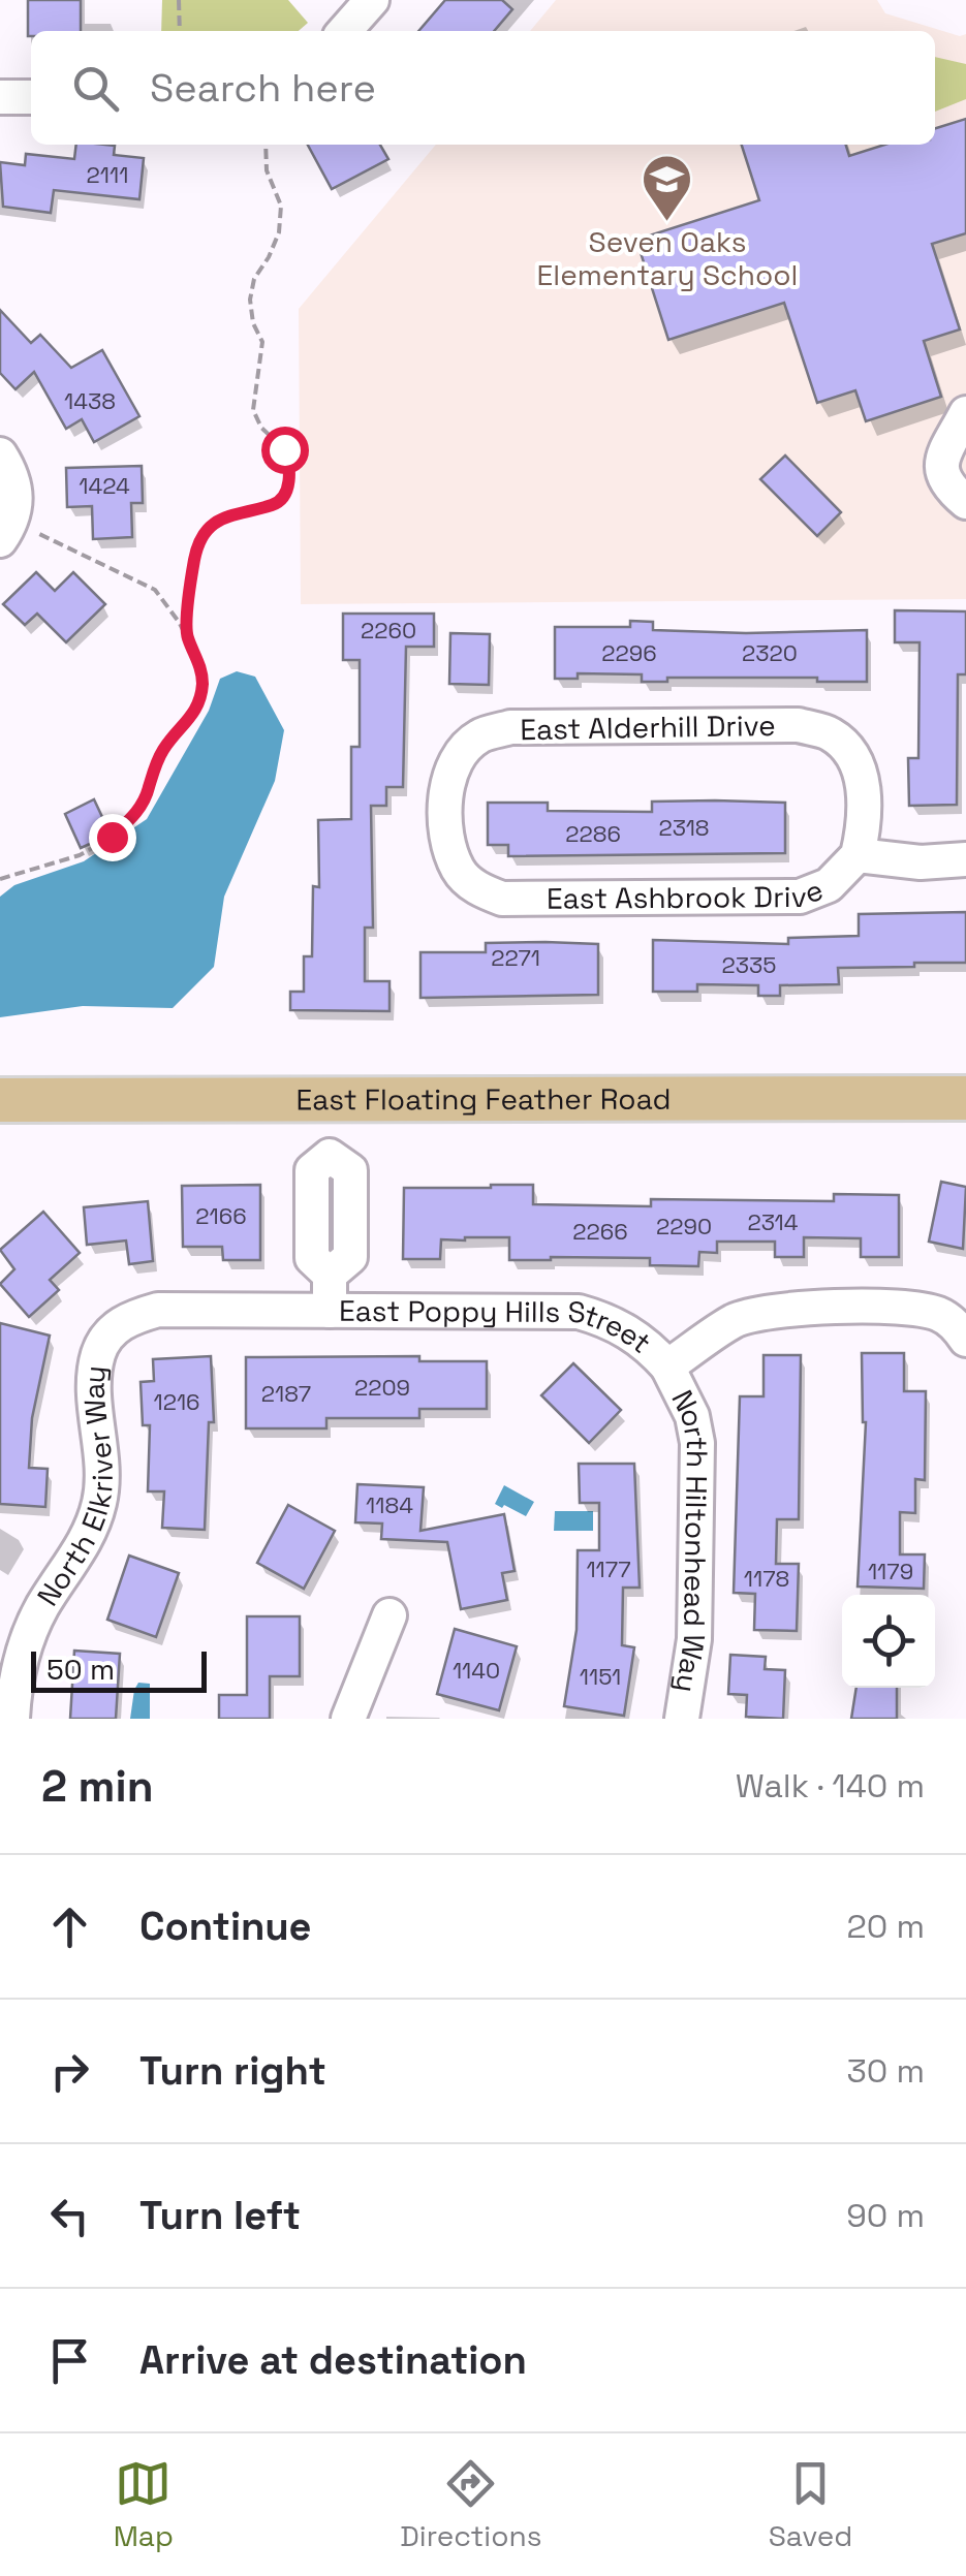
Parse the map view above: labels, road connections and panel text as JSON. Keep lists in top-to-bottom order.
{
  "streets": {
    "main road": ["East Floating Feather Road"],
    "street": [
      "East Alderhill Drive",
      "East Ashbrook Drive",
      "East Poppy Hills Street",
      "North Elkriver Way",
      "North Hiltonhead Way"
    ]
  },
  "crossings": [
    ["East Alderhill Drive", "East Ashbrook Drive"],
    ["East Poppy Hills Street", "North Elkriver Way"],
    ["East Poppy Hills Street", "North Hiltonhead Way"]
  ],
  "places": {
    "school or university": ["Seven Oaks Elementary School"]
  },
  "house_numbers": [
    "2111",
    "1438",
    "1424",
    "2260",
    "2296",
    "2320",
    "2318",
    "2286",
    "2271",
    "2335",
    "2166",
    "2314",
    "2290",
    "2266",
    "2209",
    "2187",
    "1216",
    "1184",
    "1177",
    "1179",
    "1178",
    "1140",
    "1151"
  ],
  "scale_bar": "50 m",
  "page": {
    "search": "Search here",
    "scale": "50 m",
    "heading": ["2 min", "Walk · 140 m"],
    "list": [
      ["Continue", "20 m"],
      ["Turn right", "30 m"],
      ["Turn left", "90 m"],
      "Arrive at destination"
    ],
    "nav": ["Map", "Directions", "Saved"]
  }
}
